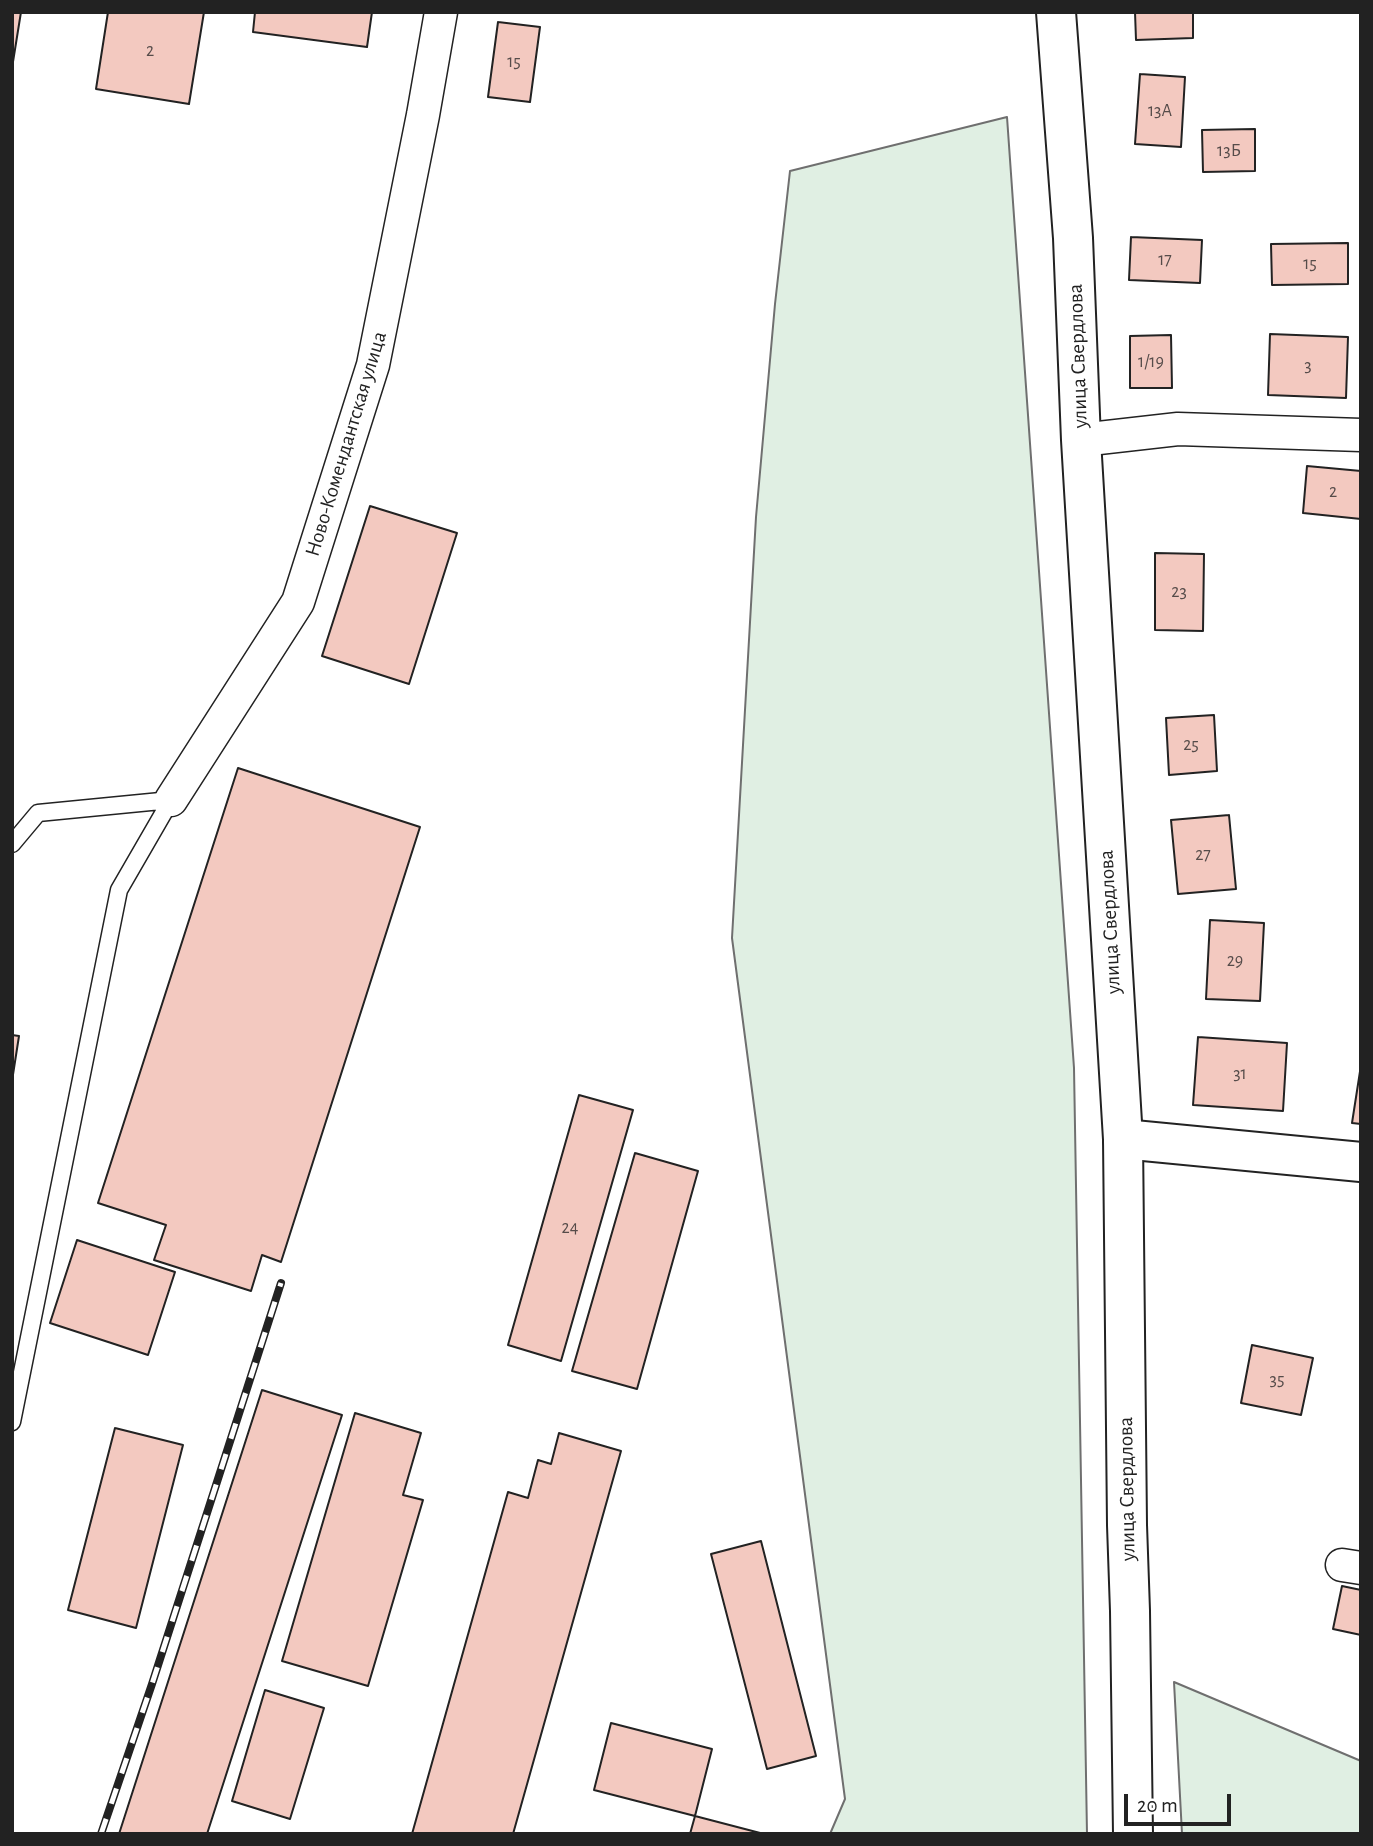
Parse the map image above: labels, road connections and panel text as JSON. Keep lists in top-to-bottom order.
{
  "streets": {
    "main road": ["улица Свердлова"],
    "street": ["Ново-Комендантская улица"]
  },
  "house_numbers": [
    "2",
    "15",
    "13А",
    "13Б",
    "17",
    "15",
    "1/19",
    "3",
    "2",
    "23",
    "25",
    "27",
    "29",
    "31",
    "24",
    "35"
  ],
  "scale_bar": "20 m"
}
